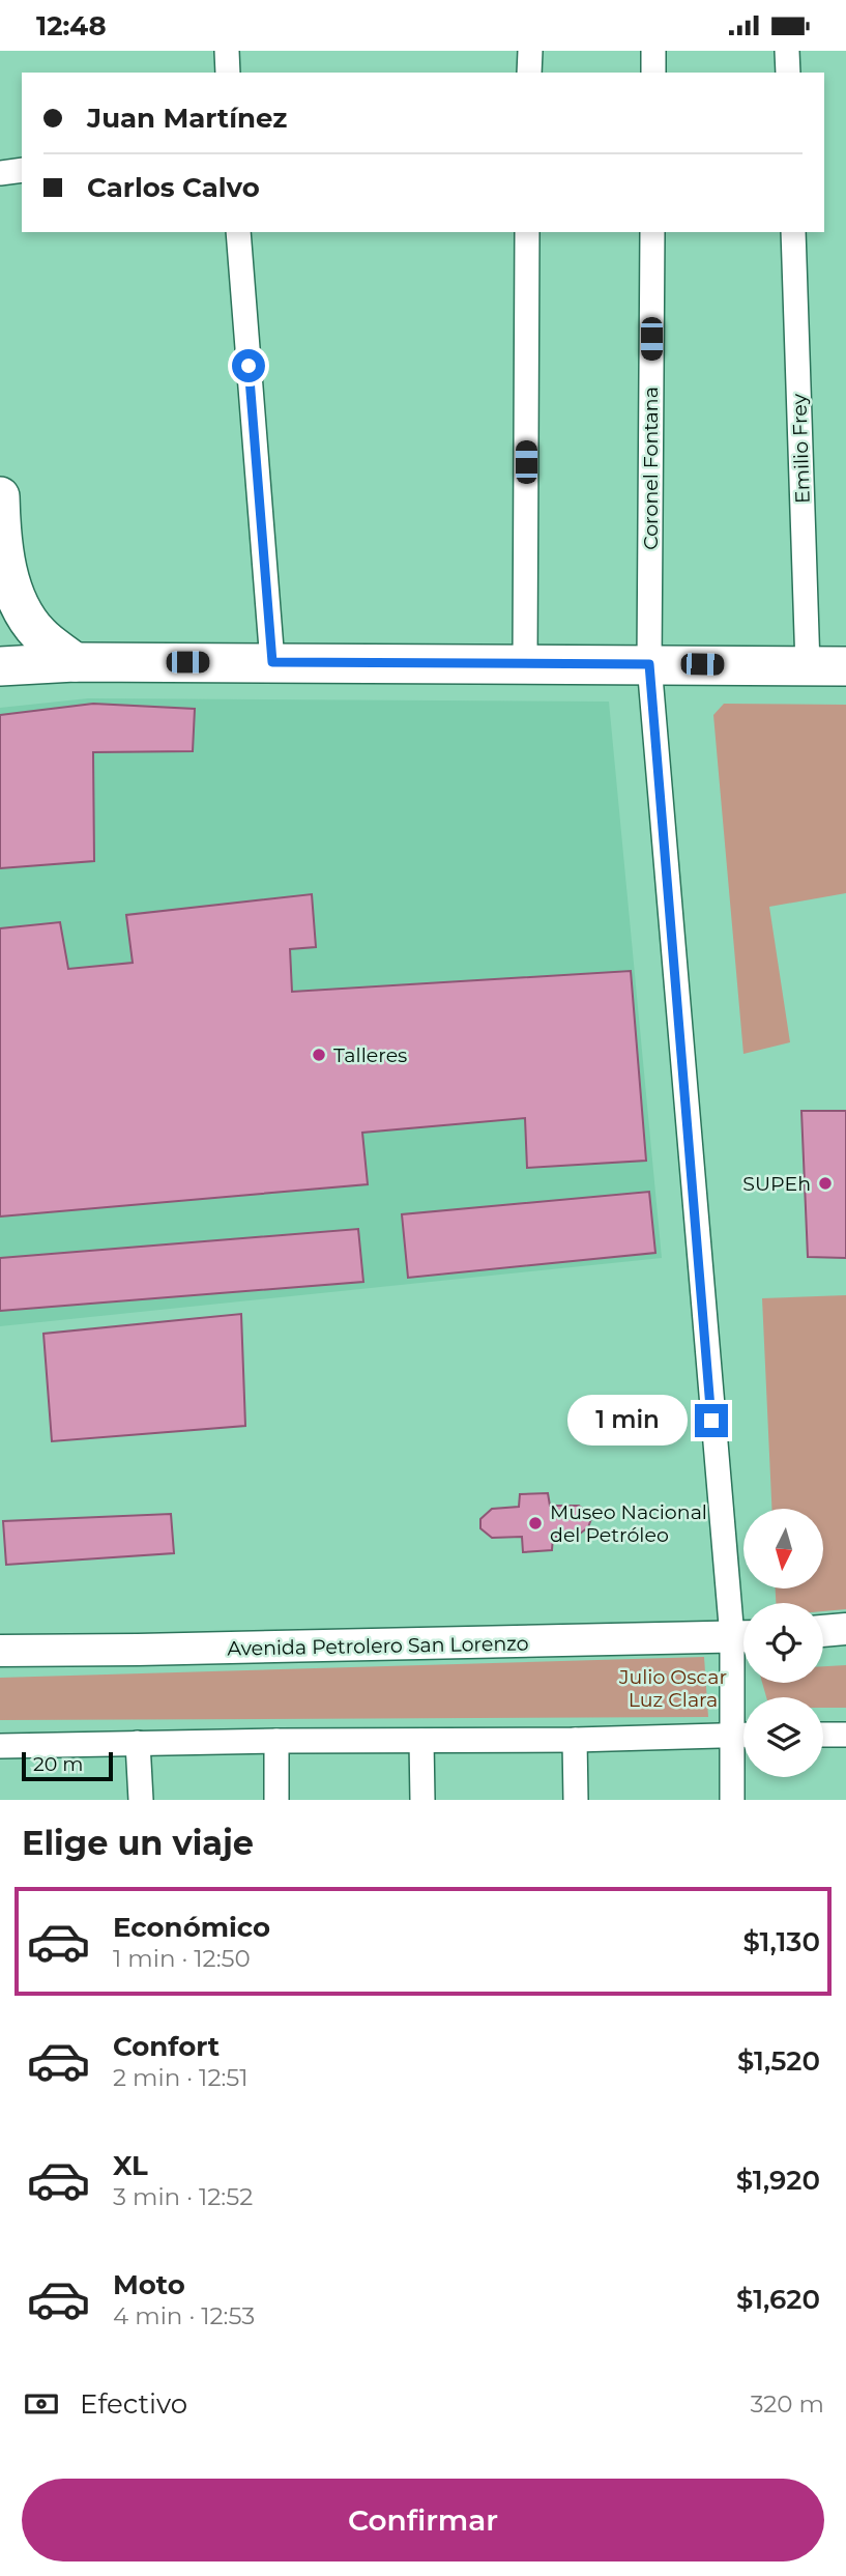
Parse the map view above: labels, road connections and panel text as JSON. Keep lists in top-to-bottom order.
{
  "streets": {
    "street": ["Emilio Frey", "Coronel Fontana", "Avenida Petrolero San Lorenzo"]
  },
  "crossings": [
    ["Coronel Fontana", "Avenida Petrolero San Lorenzo"]
  ],
  "parks": ["Julio Oscar Luz Clara"],
  "places": ["Talleres", "SUPEh", "Museo Nacional del Petróleo"],
  "scale_bar": "20 m",
  "north": "bottom",
  "page": {
    "status": "12:48",
    "banner": ["Juan Martínez", "Carlos Calvo"],
    "bubble": "1 min",
    "scale": "20 m",
    "heading": "Elige un viaje",
    "list": [
      {
        "name": "Económico",
        "note": "1 min · 12:50",
        "value": "$1,130"
      },
      {
        "name": "Confort",
        "note": "2 min · 12:51",
        "value": "$1,520"
      },
      {
        "name": "XL",
        "note": "3 min · 12:52",
        "value": "$1,920"
      },
      {
        "name": "Moto",
        "note": "4 min · 12:53",
        "value": "$1,620"
      }
    ],
    "pay": ["Efectivo", "320 m"],
    "buttons": "Confirmar"
  }
}
